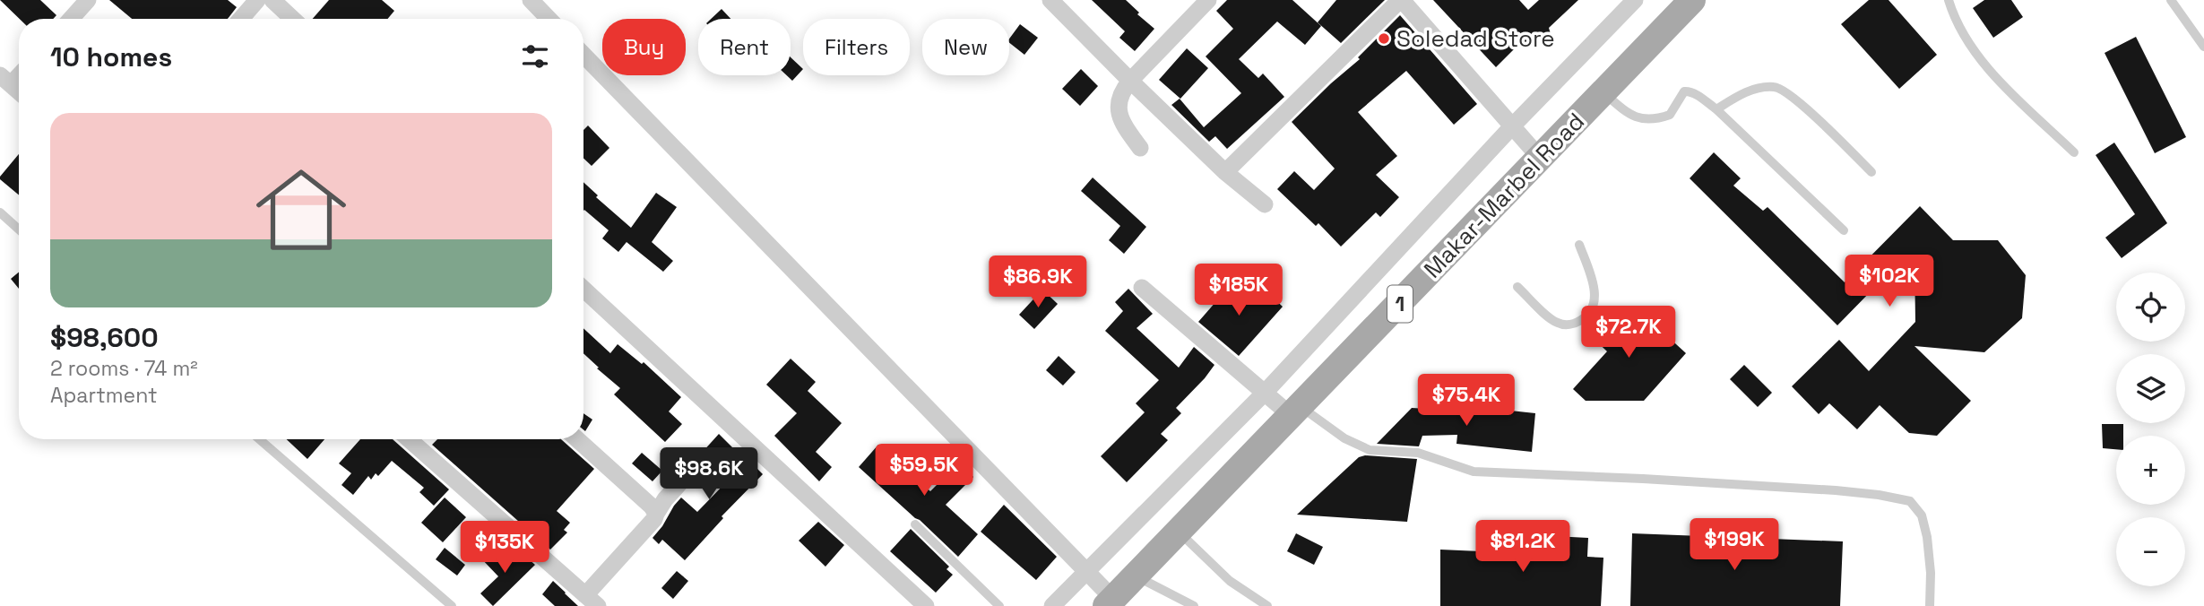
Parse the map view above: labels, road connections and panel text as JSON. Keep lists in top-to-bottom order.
{
  "streets": {
    "main road": ["Makar-Marbel Road", "1"]
  },
  "places": ["Soledad Store"],
  "page": {
    "chip": [
      "Buy",
      "Rent",
      "Filters",
      "New"
    ],
    "heading": "10 homes",
    "list": [
      {
        "name": "$98,600",
        "note": "2 rooms · 74 m² · Apartment"
      }
    ],
    "price": [
      "$102K",
      "$86.9K",
      "$185K",
      "$72.7K",
      "$75.4K",
      "$59.5K",
      "$98.6K",
      "$199K",
      "$81.2K",
      "$135K"
    ],
    "map_buttons": ["+", "−"]
  }
}
